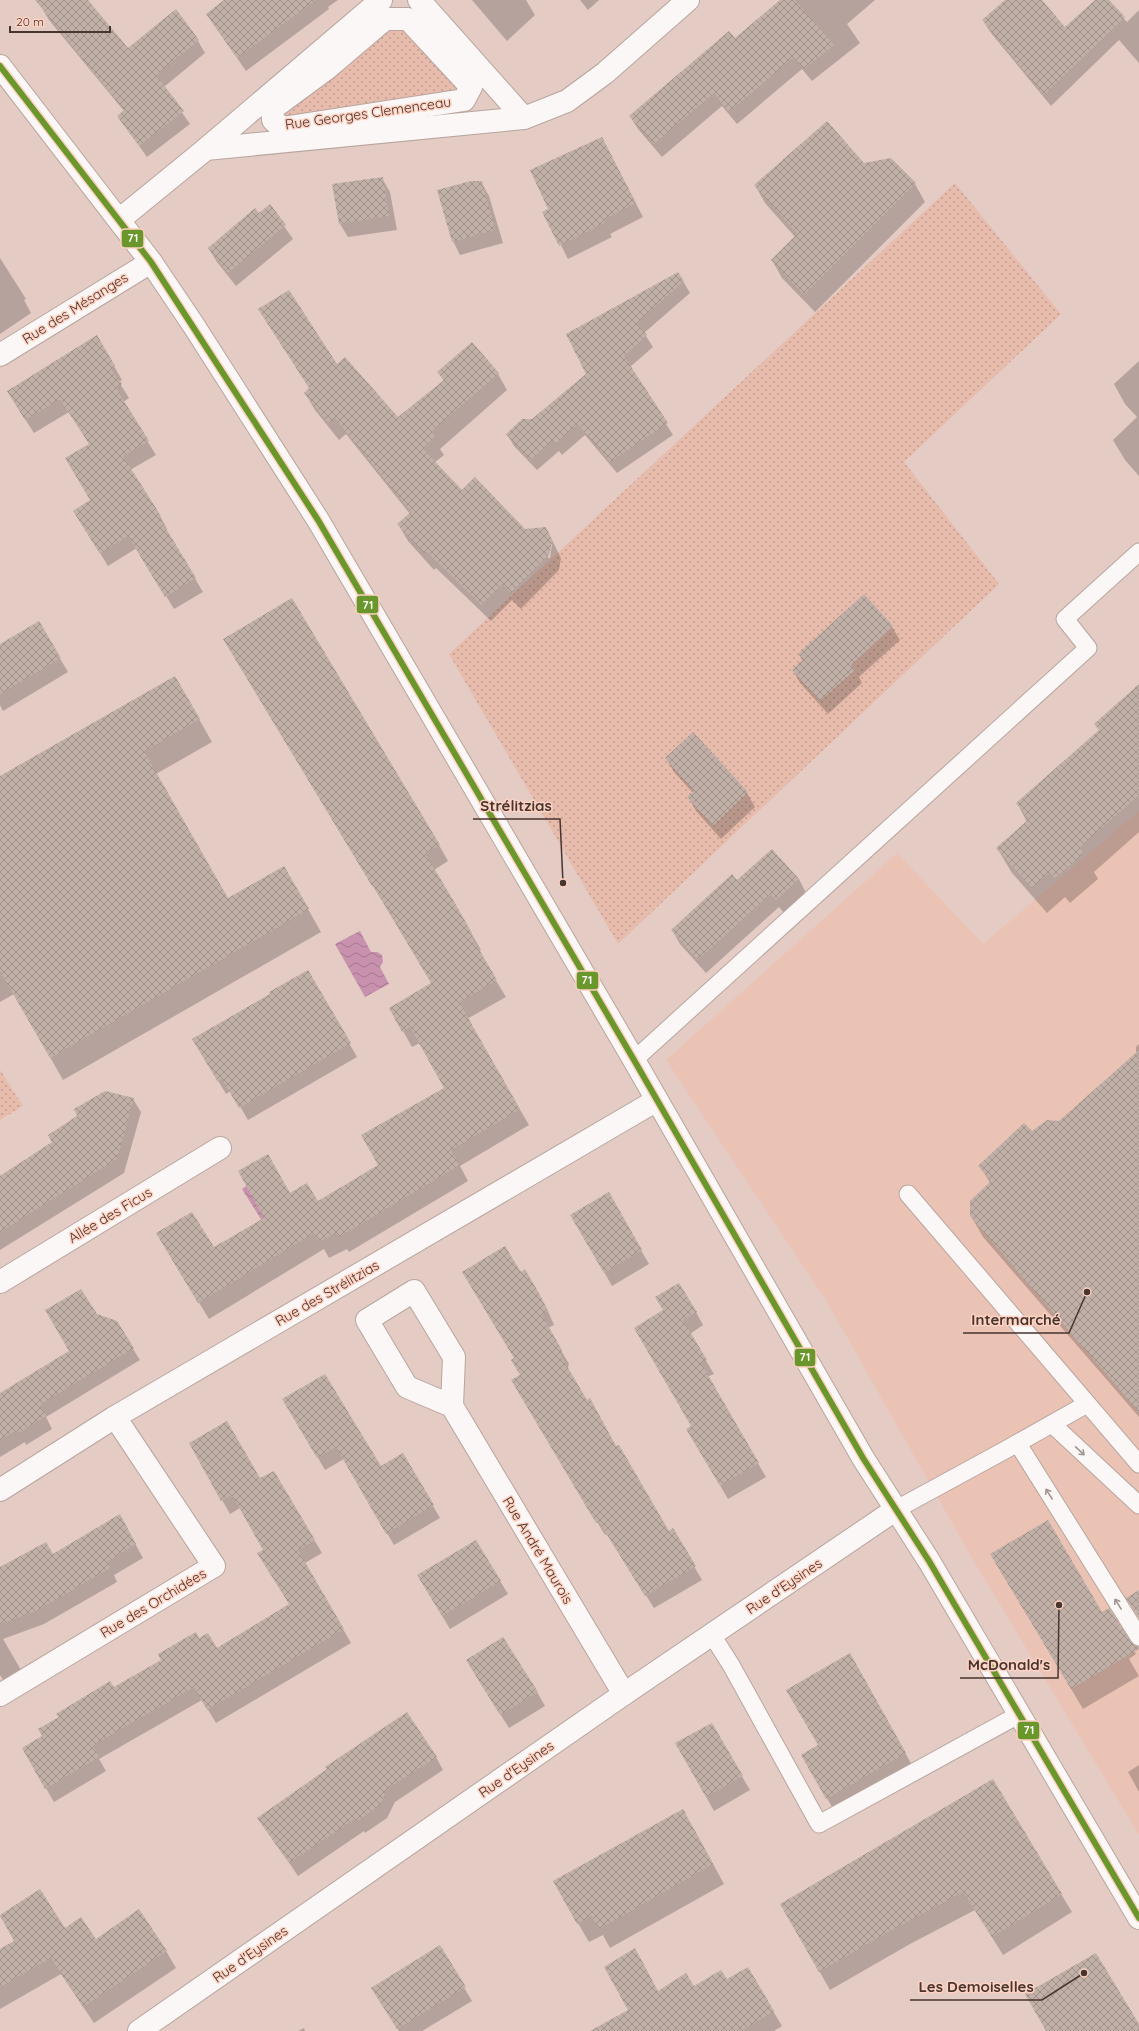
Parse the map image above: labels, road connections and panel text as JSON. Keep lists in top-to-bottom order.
{
  "streets": {
    "street": [
      "Rue Georges Clemenceau",
      "Rue des Mésanges",
      "Allée des Ficus",
      "Rue des Strélitzias",
      "Rue André Maurois",
      "Rue d'Eysines",
      "Rue des Orchidées"
    ]
  },
  "crossings": [
    ["Rue des Strélitzias", "Rue des Orchidées"],
    ["Rue André Maurois", "Rue d'Eysines"]
  ],
  "places": [
    "Strélitzias",
    "Intermarché",
    "McDonald's",
    "Les Demoiselles"
  ],
  "lines": ["transit line 71"],
  "scale_bar": "20 m"
}
